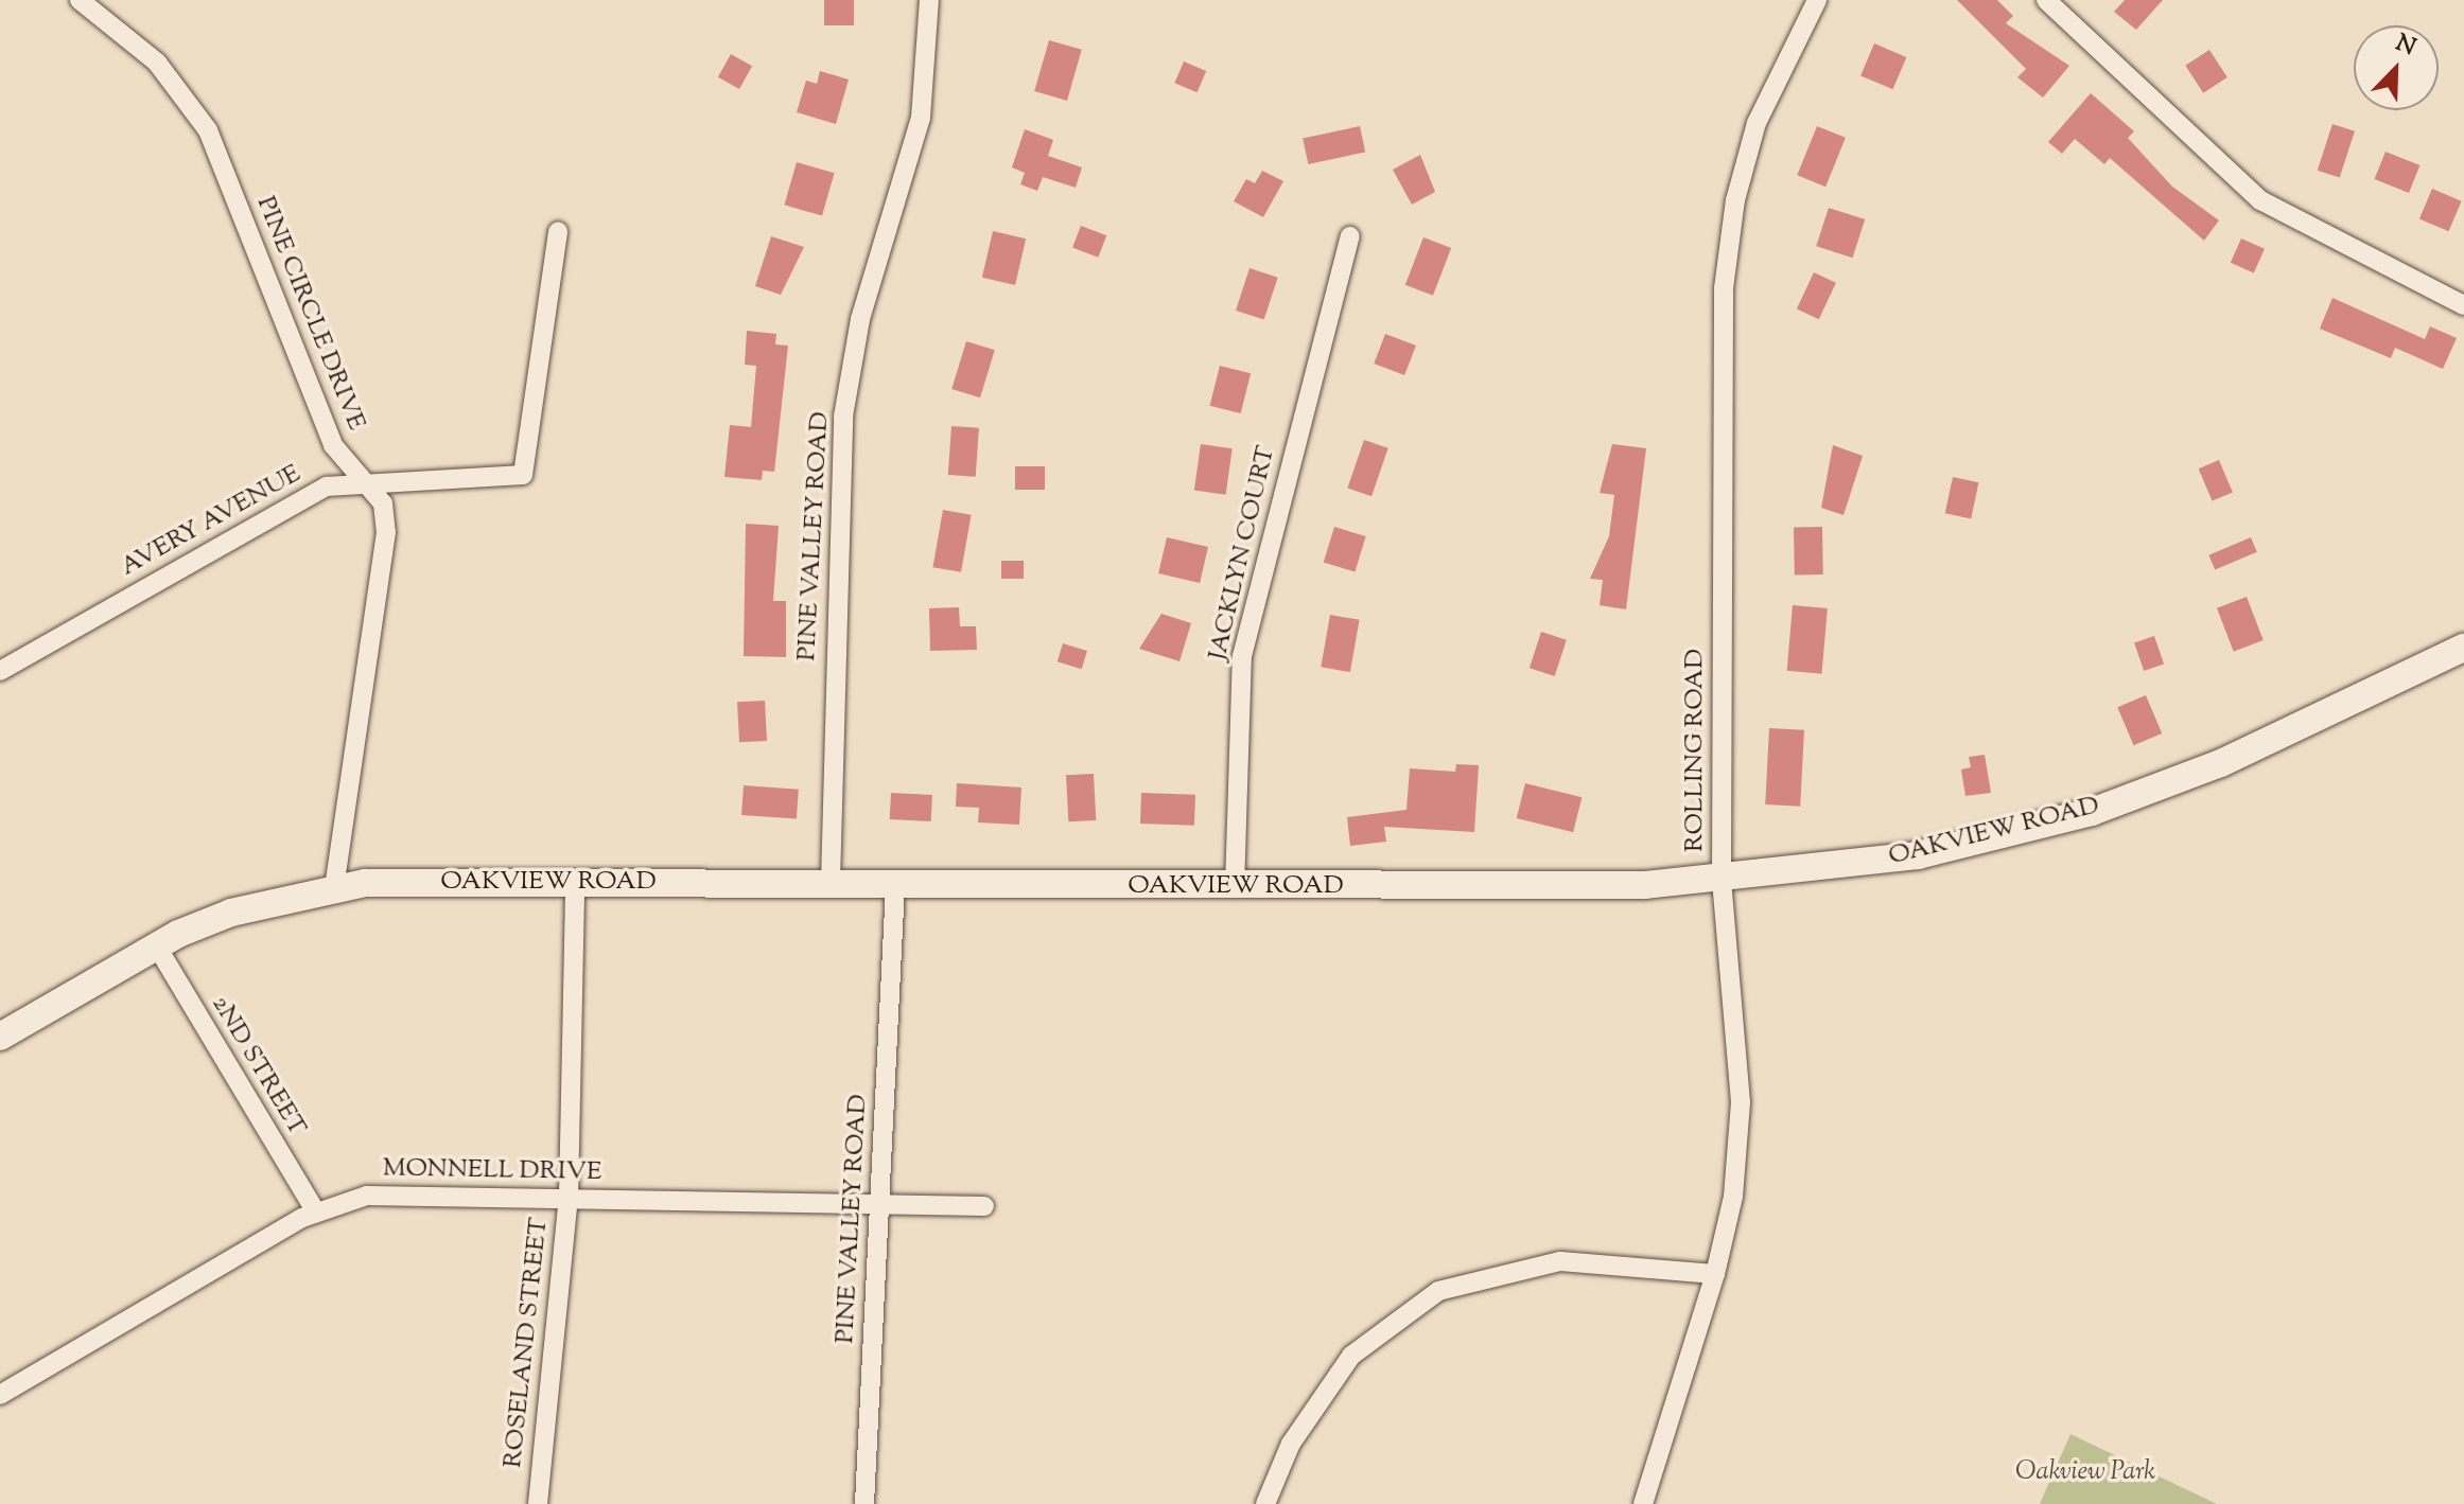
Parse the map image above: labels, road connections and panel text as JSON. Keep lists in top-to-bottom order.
{
  "streets": {
    "street": [
      "PINE CIRCLE DRIVE",
      "AVERY AVENUE",
      "PINE VALLEY ROAD",
      "JACKLYN COURT",
      "ROLLING ROAD",
      "OAKVIEW ROAD",
      "2ND STREET",
      "MONNELL DRIVE",
      "ROSELAND STREET"
    ]
  },
  "crossings": [
    ["PINE CIRCLE DRIVE", "AVERY AVENUE"],
    ["PINE CIRCLE DRIVE", "OAKVIEW ROAD"],
    ["PINE VALLEY ROAD", "OAKVIEW ROAD"],
    ["PINE VALLEY ROAD", "MONNELL DRIVE"],
    ["JACKLYN COURT", "OAKVIEW ROAD"],
    ["ROLLING ROAD", "OAKVIEW ROAD"],
    ["OAKVIEW ROAD", "2ND STREET"],
    ["OAKVIEW ROAD", "ROSELAND STREET"],
    ["2ND STREET", "MONNELL DRIVE"],
    ["MONNELL DRIVE", "ROSELAND STREET"]
  ],
  "parks": ["Oakview Park"],
  "north": "top right"
}
